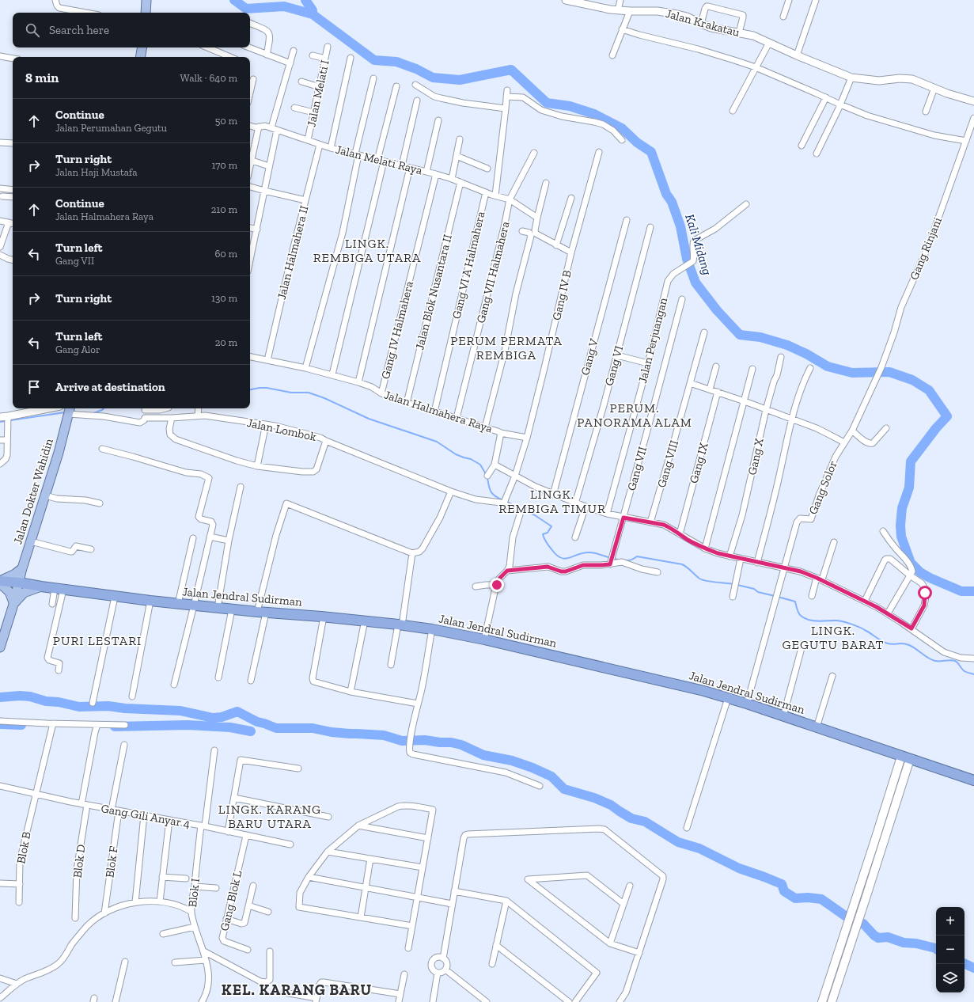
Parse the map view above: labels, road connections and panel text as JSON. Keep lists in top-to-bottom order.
{
  "streets": {
    "highway": ["Jalan Jendral Sudirman"],
    "main road": ["Jalan Dokter Wahidin"],
    "street": [
      "Jalan Krakatau",
      "Jalan Melati I",
      "Jalan Melati Raya",
      "Gang Rinjani",
      "Jalan Halmahera II",
      "Gang VI A Halmahera",
      "Gang VII Halmahera",
      "Jalan Blok Nusantara II",
      "Gang IV B",
      "Gang IV Halmahera",
      "Jalan Perjuangan",
      "Gang V",
      "Gang VI",
      "Jalan Halmahera Raya",
      "Jalan Lombok",
      "Gang X",
      "Gang IX",
      "Gang VIII",
      "Gang VII",
      "Gang Solor",
      "Gang Gili Anyar 4",
      "Blok B",
      "Blok D",
      "Blok F",
      "Blok I",
      "Gang Blok L"
    ]
  },
  "crossings": [
    ["Jalan Melati I", "Jalan Melati Raya"],
    ["Jalan Melati Raya", "Jalan Halmahera II"],
    ["Jalan Melati Raya", "Gang VI A Halmahera"],
    ["Jalan Melati Raya", "Gang VII Halmahera"],
    ["Jalan Melati Raya", "Jalan Blok Nusantara II"],
    ["Jalan Melati Raya", "Gang IV Halmahera"],
    ["Gang Rinjani", "Gang Solor"],
    ["Jalan Halmahera II", "Jalan Halmahera Raya"],
    ["Gang VI A Halmahera", "Jalan Halmahera Raya"],
    ["Gang VII Halmahera", "Jalan Halmahera Raya"],
    ["Jalan Blok Nusantara II", "Jalan Halmahera Raya"],
    ["Gang IV B", "Jalan Lombok"],
    ["Gang IV Halmahera", "Jalan Halmahera Raya"],
    ["Jalan Lombok", "Jalan Dokter Wahidin"],
    ["Gang Solor", "Jalan Jendral Sudirman"],
    ["Jalan Dokter Wahidin", "Jalan Jendral Sudirman"],
    ["Gang Gili Anyar 4", "Blok B"],
    ["Gang Gili Anyar 4", "Blok D"],
    ["Gang Gili Anyar 4", "Blok F"],
    ["Gang Gili Anyar 4", "Blok I"],
    ["Gang Gili Anyar 4", "Gang Blok L"]
  ],
  "districts": [
    "LINGK. REMBIGA UTARA",
    "PERUM PERMATA REMBIGA",
    "PERUM. PANORAMA ALAM",
    "LINGK. REMBIGA TIMUR",
    "LINGK. GEGUTU BARAT",
    "PURI LESTARI",
    "LINGK. KARANG BARU UTARA",
    "KEL. KARANG BARU"
  ],
  "water": ["Kali Midang"],
  "page": {
    "search": "Search here",
    "heading": ["8 min", "Walk · 640 m"],
    "list": [
      ["Continue", "Jalan Perumahan Gegutu", "50 m"],
      ["Turn right", "Jalan Haji Mustafa", "170 m"],
      ["Continue", "Jalan Halmahera Raya", "210 m"],
      ["Turn left", "Gang VII", "60 m"],
      ["Turn right", "130 m"],
      ["Turn left", "Gang Alor", "20 m"],
      "Arrive at destination"
    ],
    "map_buttons": ["+", "−"]
  }
}
